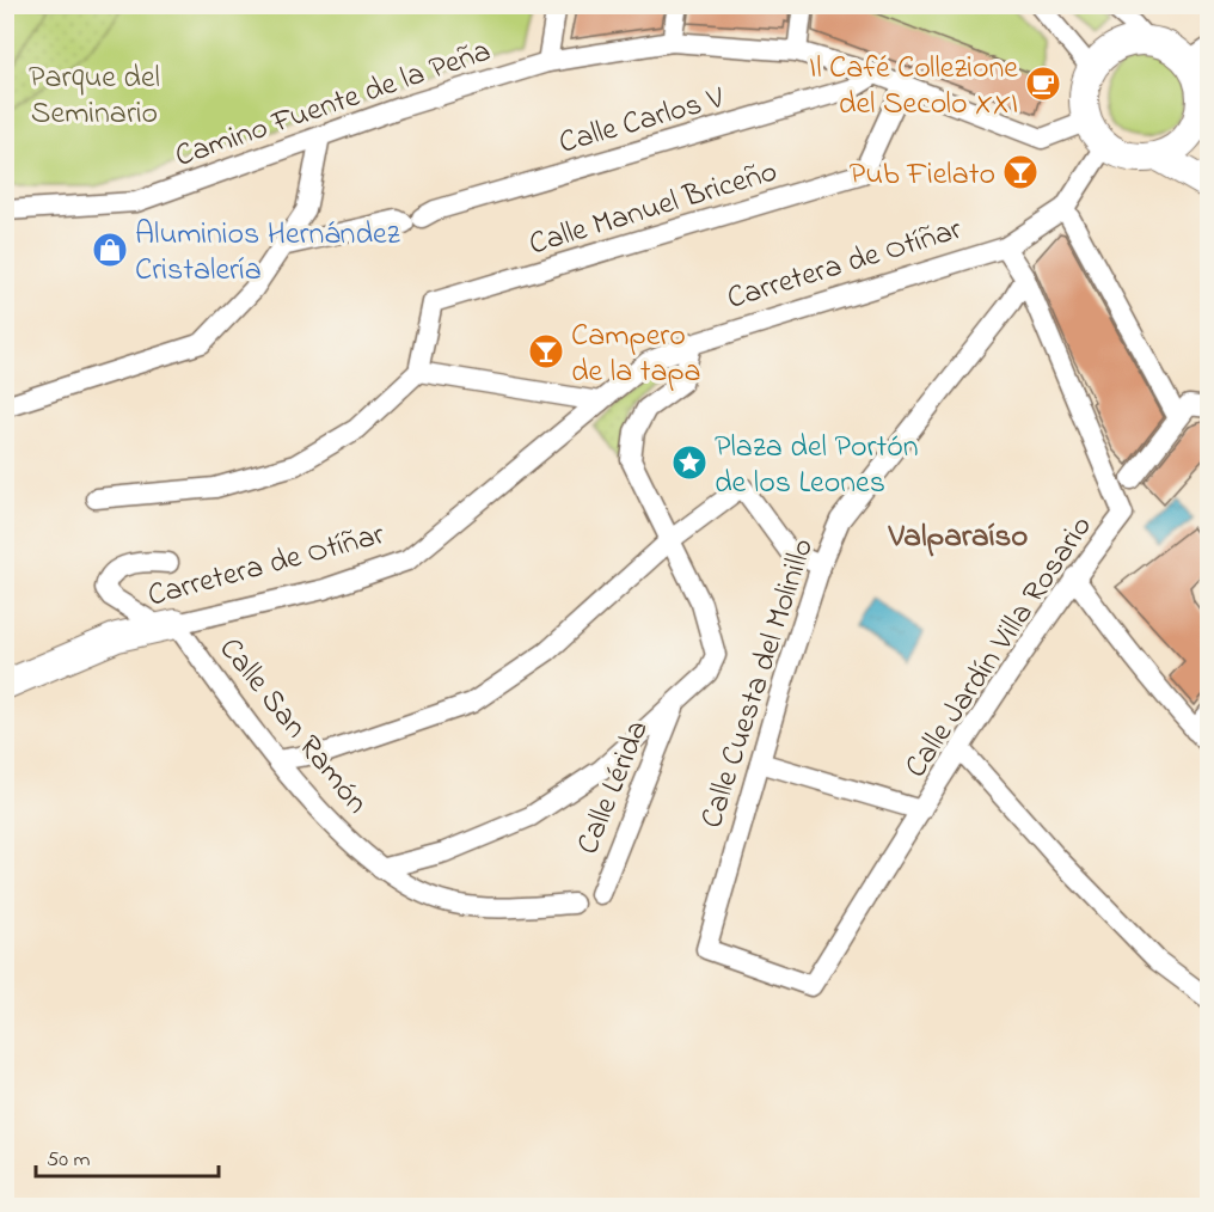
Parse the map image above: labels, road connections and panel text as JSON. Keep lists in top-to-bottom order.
{
  "streets": {
    "main road": ["Carretera de Otíñar"],
    "street": [
      "Camino Fuente de la Peña",
      "Calle Carlos V",
      "Calle Manuel Briceño",
      "Calle Jardín Villa Rosario",
      "Calle Cuesta del Molinillo",
      "Calle San Ramón",
      "Calle Lérida"
    ]
  },
  "crossings": [
    ["Camino Fuente de la Peña", "Calle Carlos V"],
    ["Camino Fuente de la Peña", "Calle Manuel Briceño"],
    ["Camino Fuente de la Peña", "Carretera de Otíñar"],
    ["Carretera de Otíñar", "Calle Jardín Villa Rosario"],
    ["Carretera de Otíñar", "Calle San Ramón"],
    ["Calle Jardín Villa Rosario", "Calle Cuesta del Molinillo"]
  ],
  "districts": ["Valparaíso"],
  "parks": ["Parque del Seminario"],
  "places": {
    "cafe": ["Il Café Collezione del Secolo XXI"],
    "bar": ["Pub Fielato", "Campero de la tapa"],
    "shop": ["Aluminios Hernández Cristalería"],
    "place": ["Plaza del Portón de los Leones"]
  },
  "scale_bar": "50 m"
}
